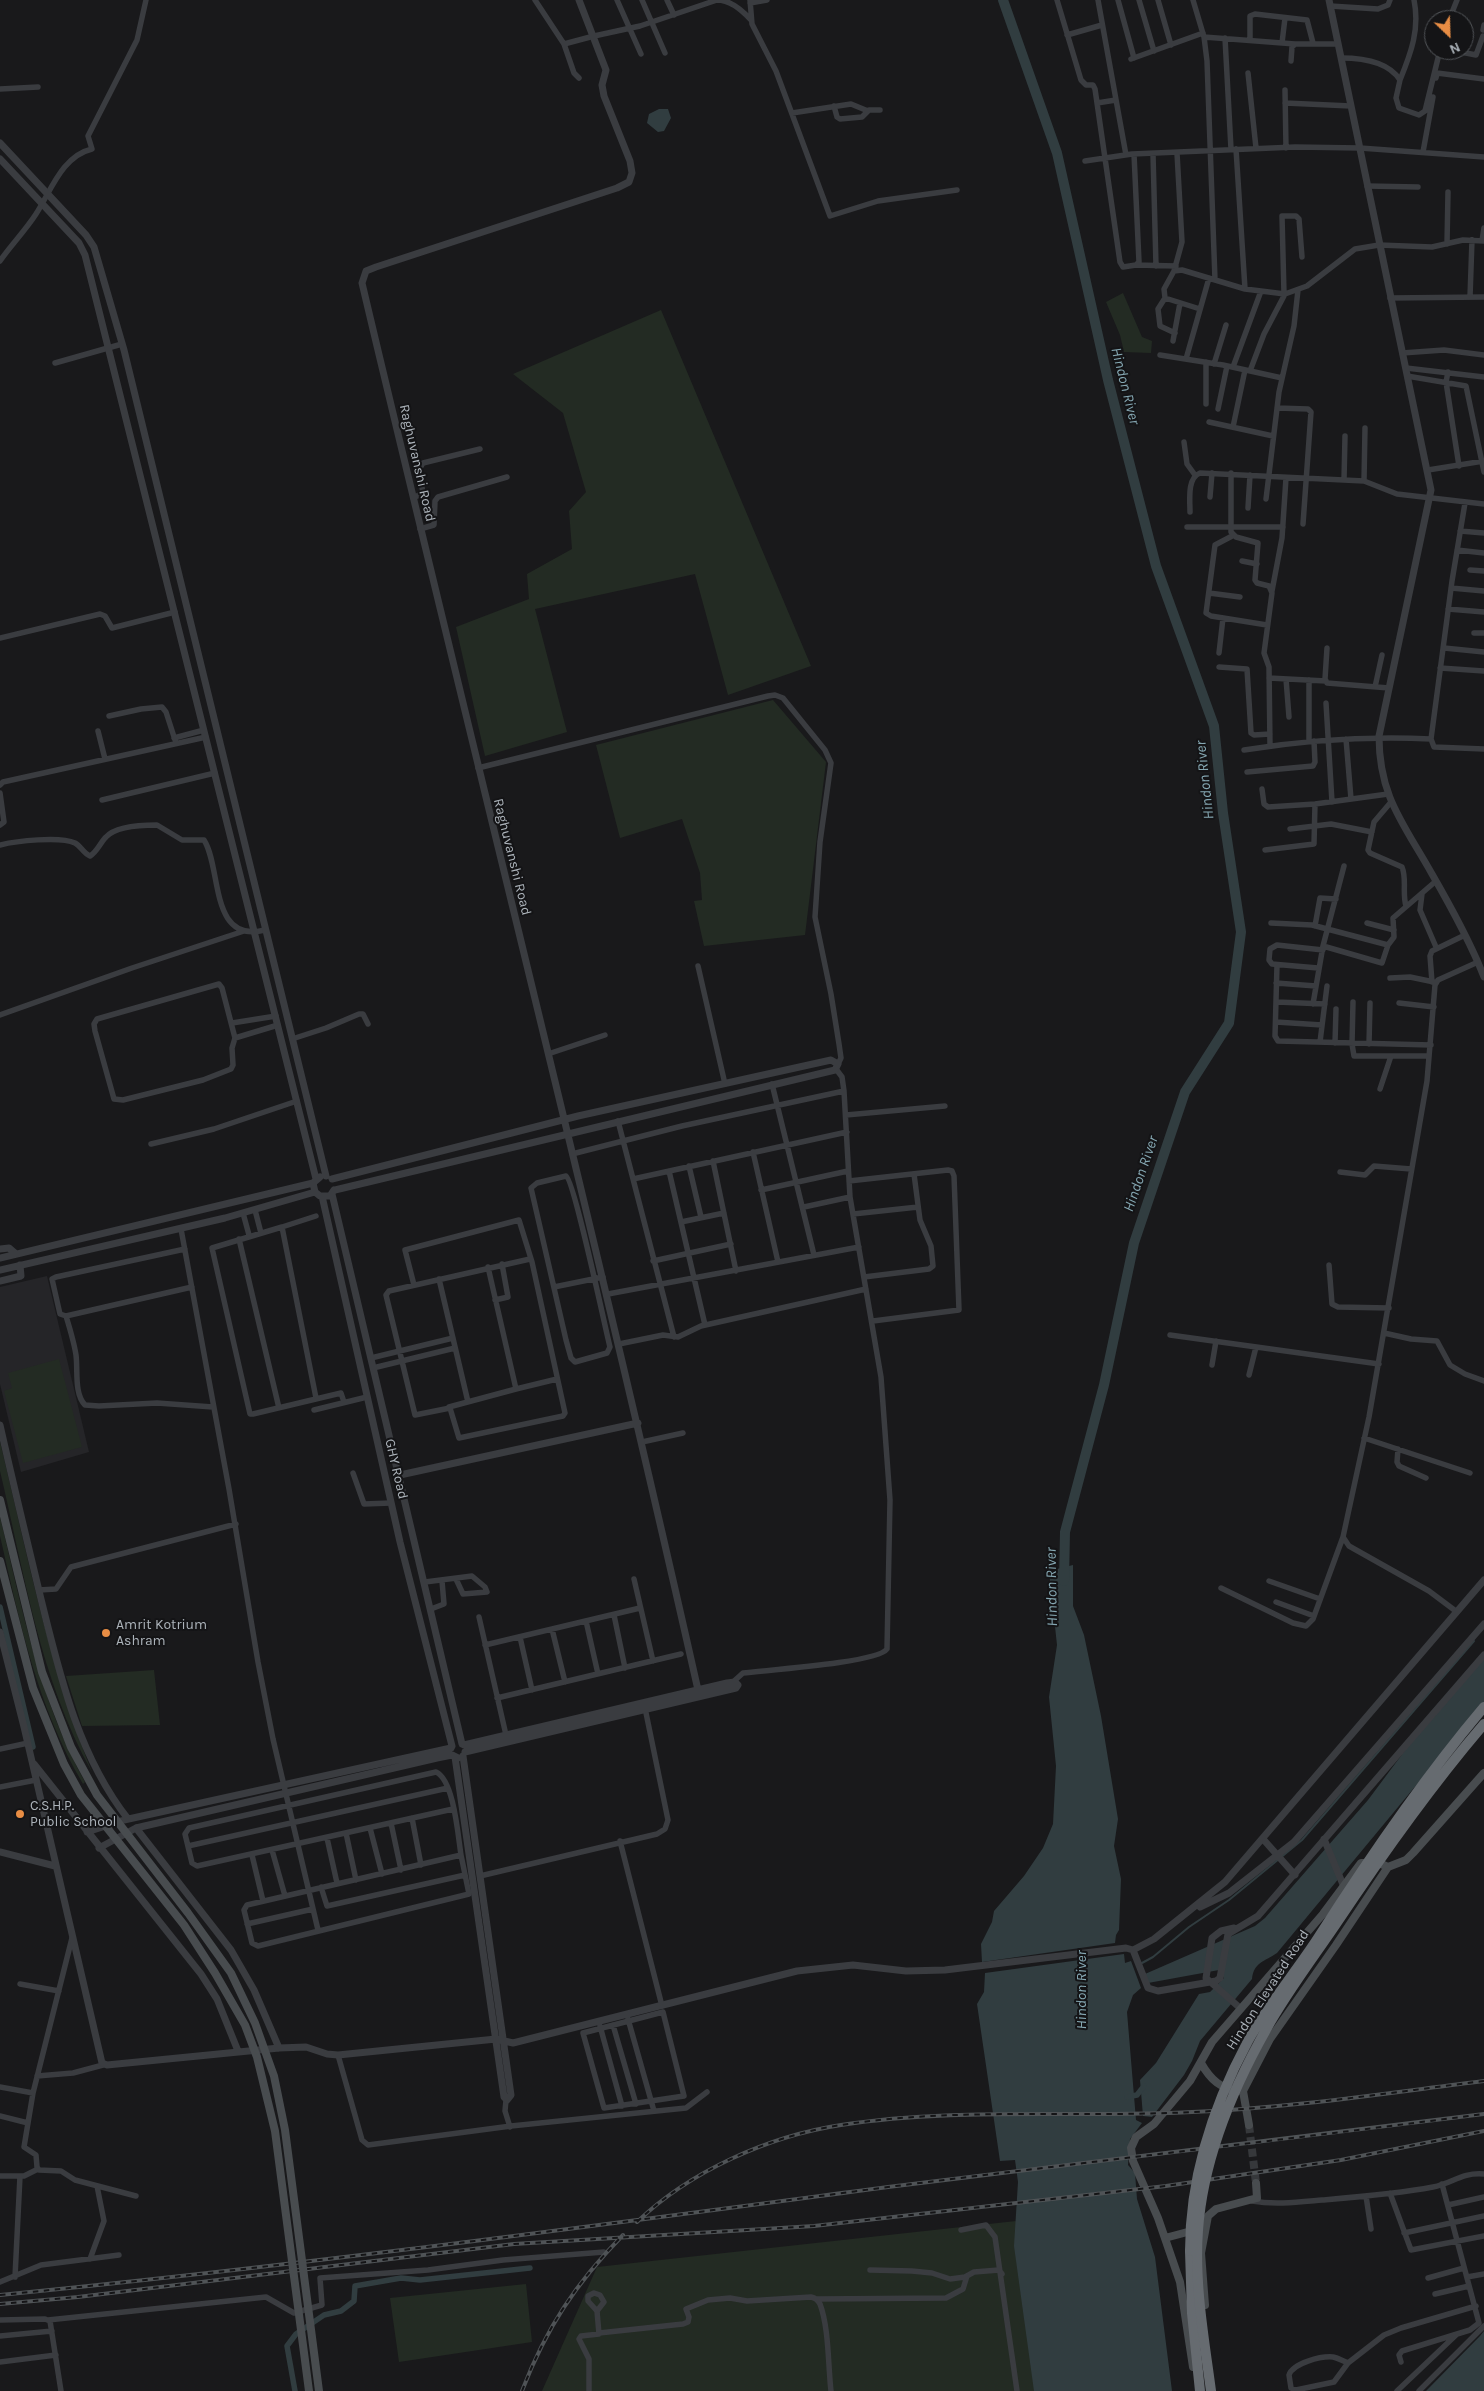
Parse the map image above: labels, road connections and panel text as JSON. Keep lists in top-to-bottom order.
{
  "streets": {
    "highway": ["Hindon Elevated Road"],
    "street": ["Raghuvanshi Road", "GHY Road"]
  },
  "water": ["Hindon River"],
  "places": ["Amrit Kotrium Ashram", "C.S.H.P. Public School"],
  "north": "bottom right"
}
